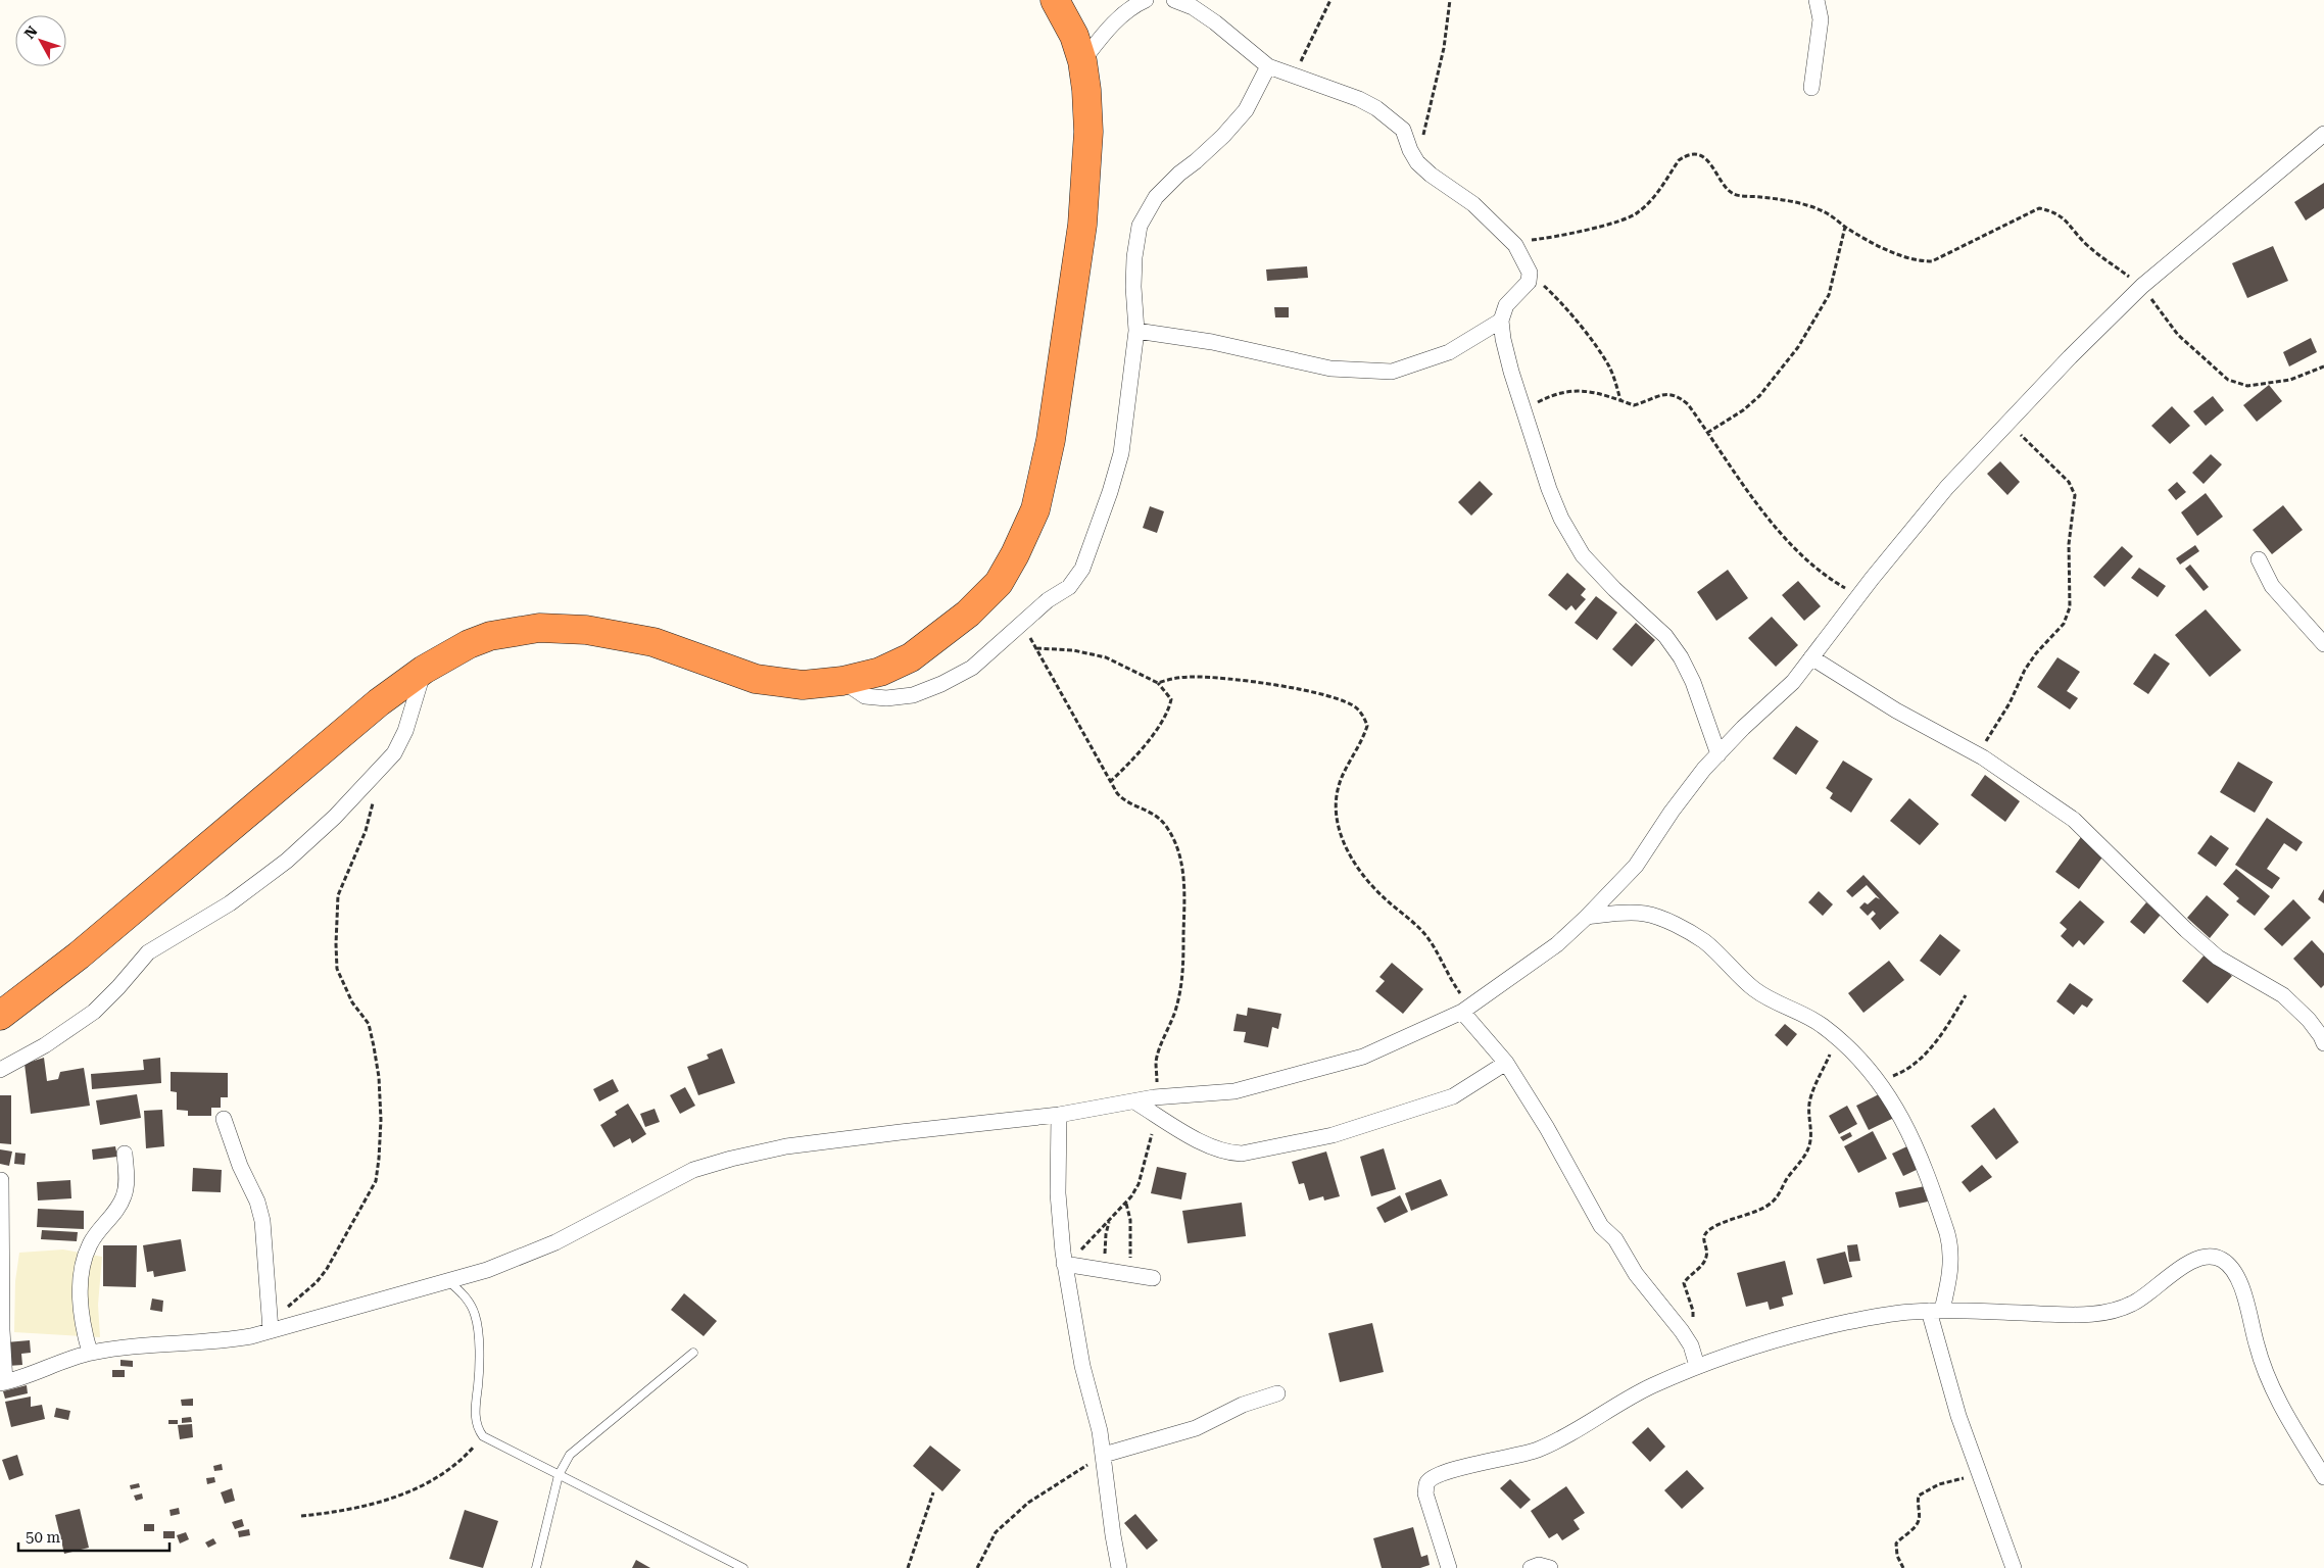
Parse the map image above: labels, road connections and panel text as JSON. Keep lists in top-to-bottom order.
{
  "scale_bar": "50 m",
  "north": "top left"
}
